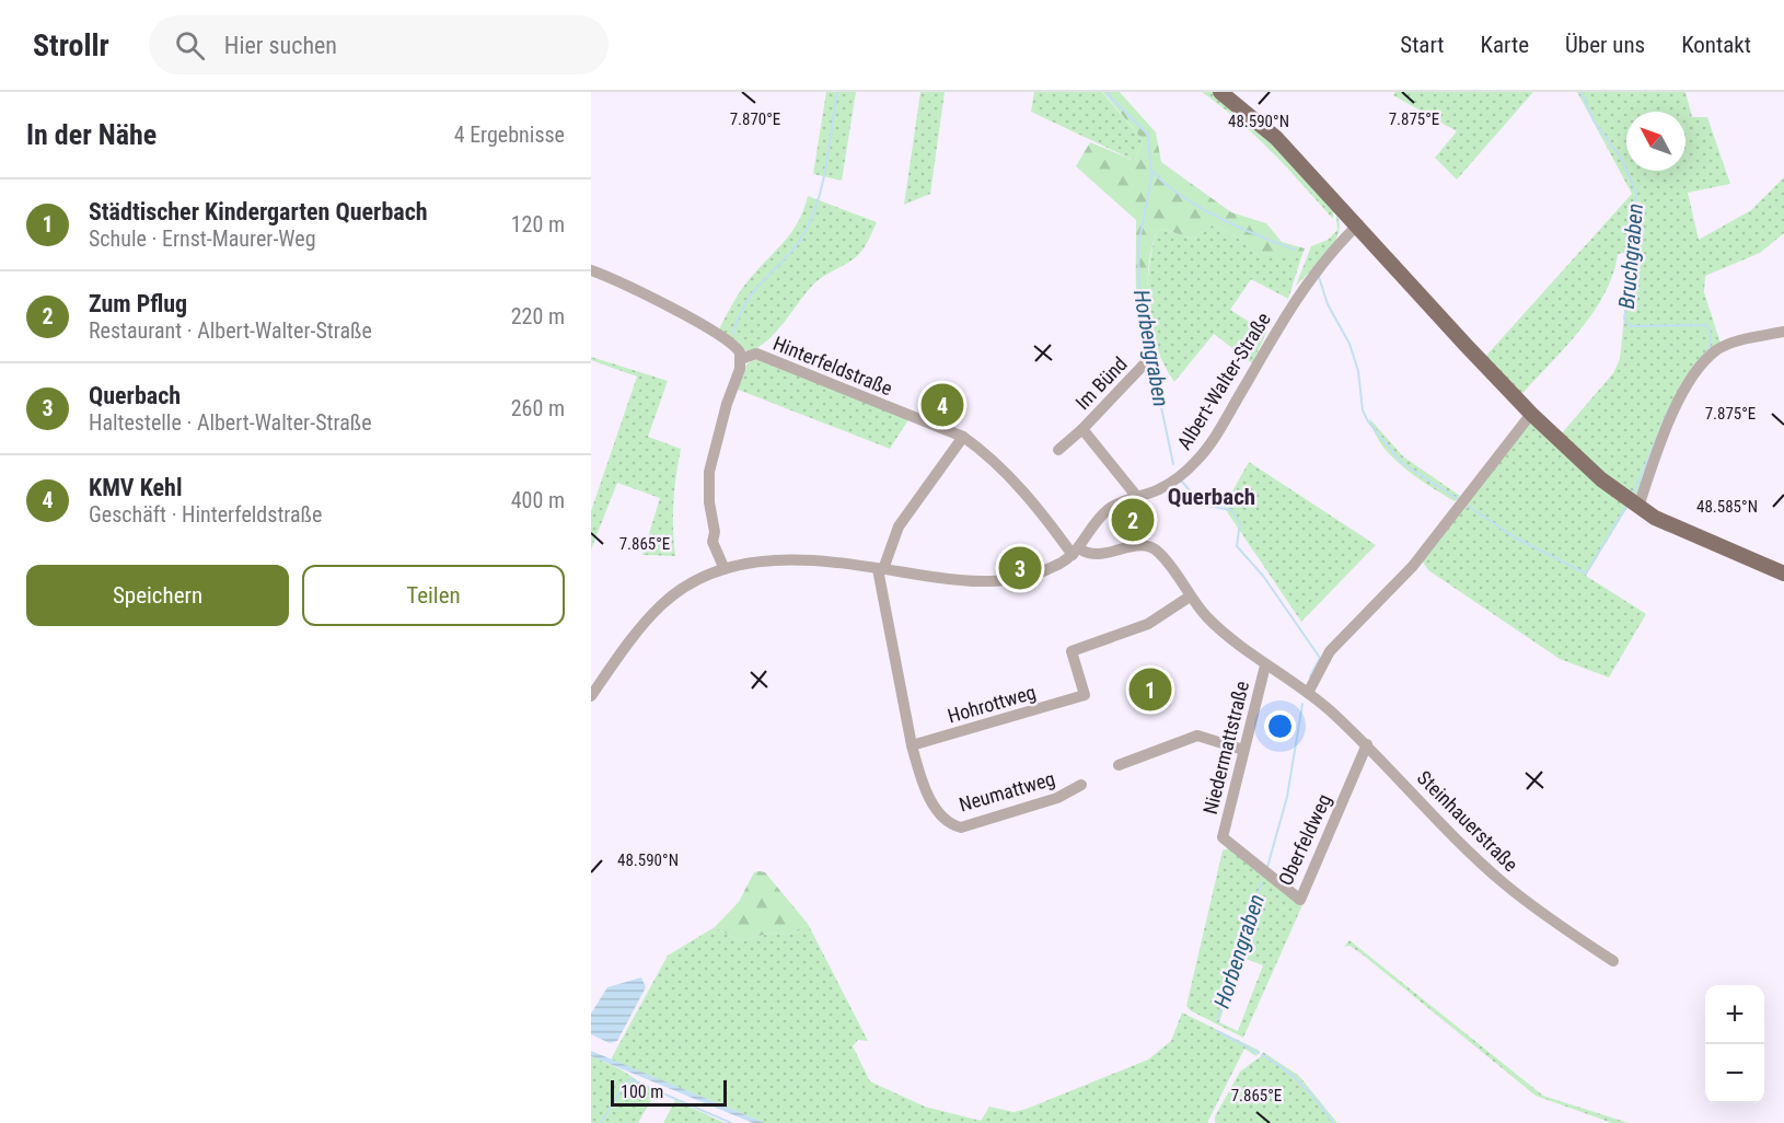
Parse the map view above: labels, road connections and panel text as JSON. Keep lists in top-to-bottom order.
{
  "streets": {
    "street": [
      "Hinterfeldstraße",
      "Albert-Walter-Straße",
      "Im Bünd",
      "Hohrottweg",
      "Niedermattstraße",
      "Neumattweg",
      "Steinhauerstraße",
      "Oberfeldweg"
    ]
  },
  "crossings": [
    ["Hinterfeldstraße", "Albert-Walter-Straße"],
    ["Hinterfeldstraße", "Steinhauerstraße"],
    ["Albert-Walter-Straße", "Im Bünd"],
    ["Albert-Walter-Straße", "Steinhauerstraße"],
    ["Hohrottweg", "Neumattweg"],
    ["Hohrottweg", "Steinhauerstraße"],
    ["Niedermattstraße", "Steinhauerstraße"],
    ["Niedermattstraße", "Oberfeldweg"],
    ["Steinhauerstraße", "Oberfeldweg"]
  ],
  "districts": ["Querbach"],
  "water": ["Bruchgraben", "Horbengraben"],
  "scale_bar": "100 m",
  "north": "top left",
  "page": {
    "header": "Strollr",
    "search": "Hier suchen",
    "nav": [
      "Start",
      "Karte",
      "Über uns",
      "Kontakt"
    ],
    "heading": ["In der Nähe", "4 Ergebnisse"],
    "list": [
      {
        "mark": "1",
        "name": "Städtischer Kindergarten Querbach",
        "note": "Schule · Ernst-Maurer-Weg",
        "value": "120 m"
      },
      {
        "mark": "2",
        "name": "Zum Pflug",
        "note": "Restaurant · Albert-Walter-Straße",
        "value": "220 m"
      },
      {
        "mark": "3",
        "name": "Querbach",
        "note": "Haltestelle · Albert-Walter-Straße",
        "value": "260 m"
      },
      {
        "mark": "4",
        "name": "KMV Kehl",
        "note": "Geschäft · Hinterfeldstraße",
        "value": "400 m"
      }
    ],
    "pins": [
      "4",
      "2",
      "3",
      "1"
    ],
    "buttons": ["Speichern", "Teilen"],
    "map_buttons": ["+", "−"],
    "scale": "100 m"
  },
  "coordinates": [
    "7.875°E",
    "7.870°E",
    "48.590°N",
    "48.585°N",
    "7.865°E"
  ]
}
